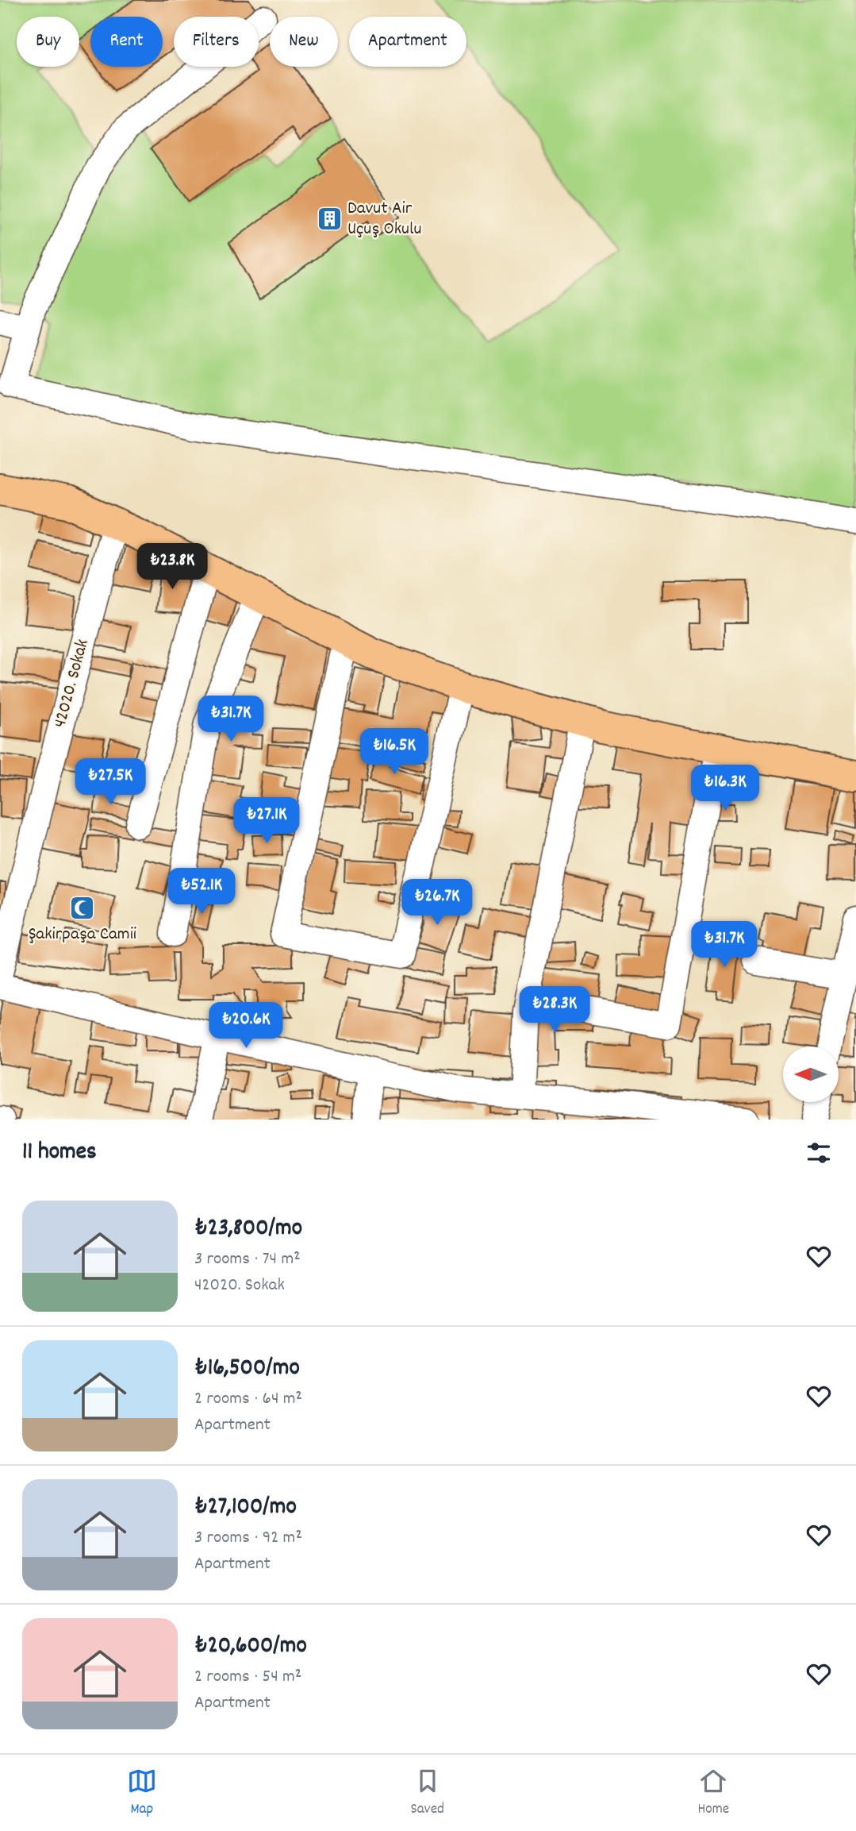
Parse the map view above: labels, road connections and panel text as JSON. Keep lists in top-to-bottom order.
{
  "streets": {
    "street": ["42020. Sokak"]
  },
  "places": {
    "building": ["Davut Air Uçuş Okulu"],
    "mosque": ["Şakirpaşa Camii"]
  },
  "north": "left",
  "page": {
    "chip": [
      "Buy",
      "Rent",
      "Filters",
      "New",
      "Apartment"
    ],
    "price": [
      "₺23.8K",
      "₺31.7K",
      "₺16.5K",
      "₺27.5K",
      "₺16.3K",
      "₺27.1K",
      "₺52.1K",
      "₺26.7K",
      "₺31.7K",
      "₺28.3K",
      "₺20.6K"
    ],
    "heading": "11 homes",
    "list": [
      {
        "name": "₺23,800/mo",
        "note": "3 rooms · 74 m² · 42020. Sokak"
      },
      {
        "name": "₺16,500/mo",
        "note": "2 rooms · 64 m² · Apartment"
      },
      {
        "name": "₺27,100/mo",
        "note": "3 rooms · 92 m² · Apartment"
      },
      {
        "name": "₺20,600/mo",
        "note": "2 rooms · 54 m² · Apartment"
      }
    ],
    "tabs": ["Map", "Saved", "Home"]
  }
}
